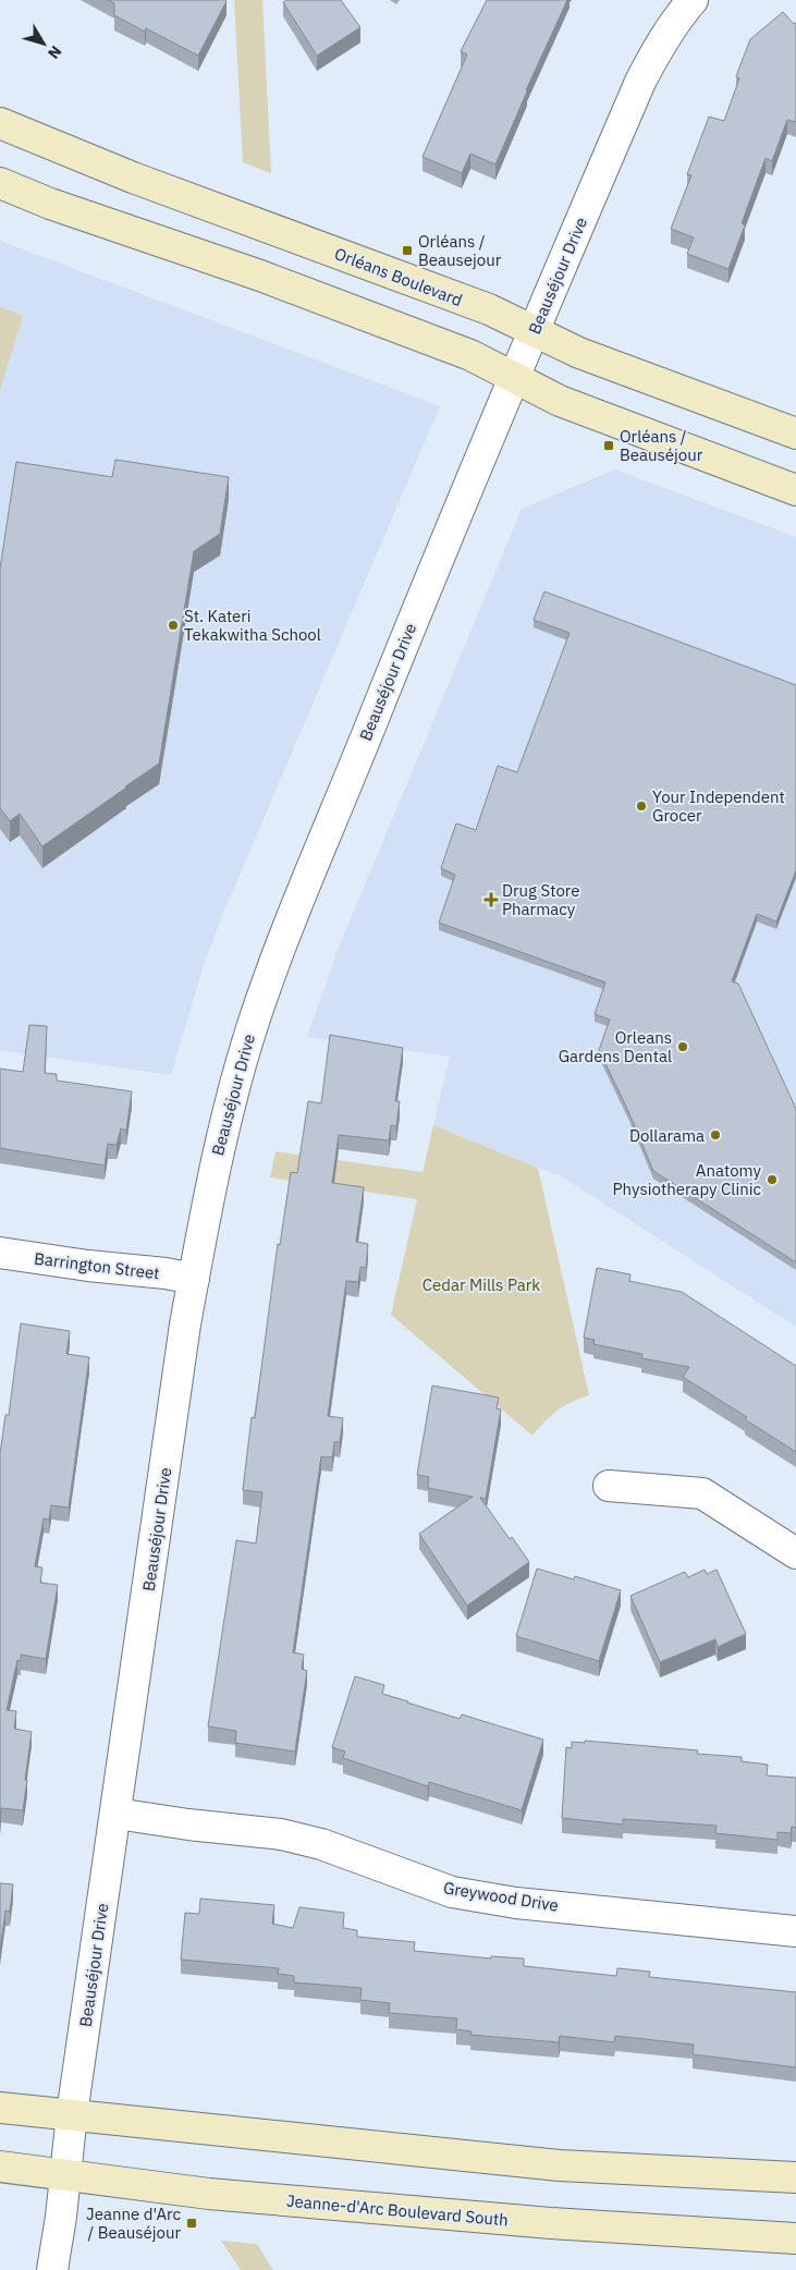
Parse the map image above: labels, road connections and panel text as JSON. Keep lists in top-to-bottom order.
{
  "streets": {
    "main road": ["Orléans Boulevard", "Jeanne-d'Arc Boulevard South"],
    "street": ["Beauséjour Drive", "Barrington Street", "Greywood Drive"]
  },
  "crossings": [
    ["Beauséjour Drive", "Orléans Boulevard"],
    ["Beauséjour Drive", "Barrington Street"],
    ["Beauséjour Drive", "Greywood Drive"],
    ["Beauséjour Drive", "Jeanne-d'Arc Boulevard South"]
  ],
  "parks": ["Cedar Mills Park"],
  "places": {
    "transit": ["Orléans / Beausejour", "Orléans / Beauséjour", "Jeanne d'Arc / Beauséjour"],
    "other": [
      "St. Kateri Tekakwitha School",
      "Your Independent Grocer",
      "Orleans Gardens Dental",
      "Dollarama",
      "Anatomy Physiotherapy Clinic"
    ],
    "health": ["Drug Store Pharmacy"]
  },
  "north": "bottom right"
}
